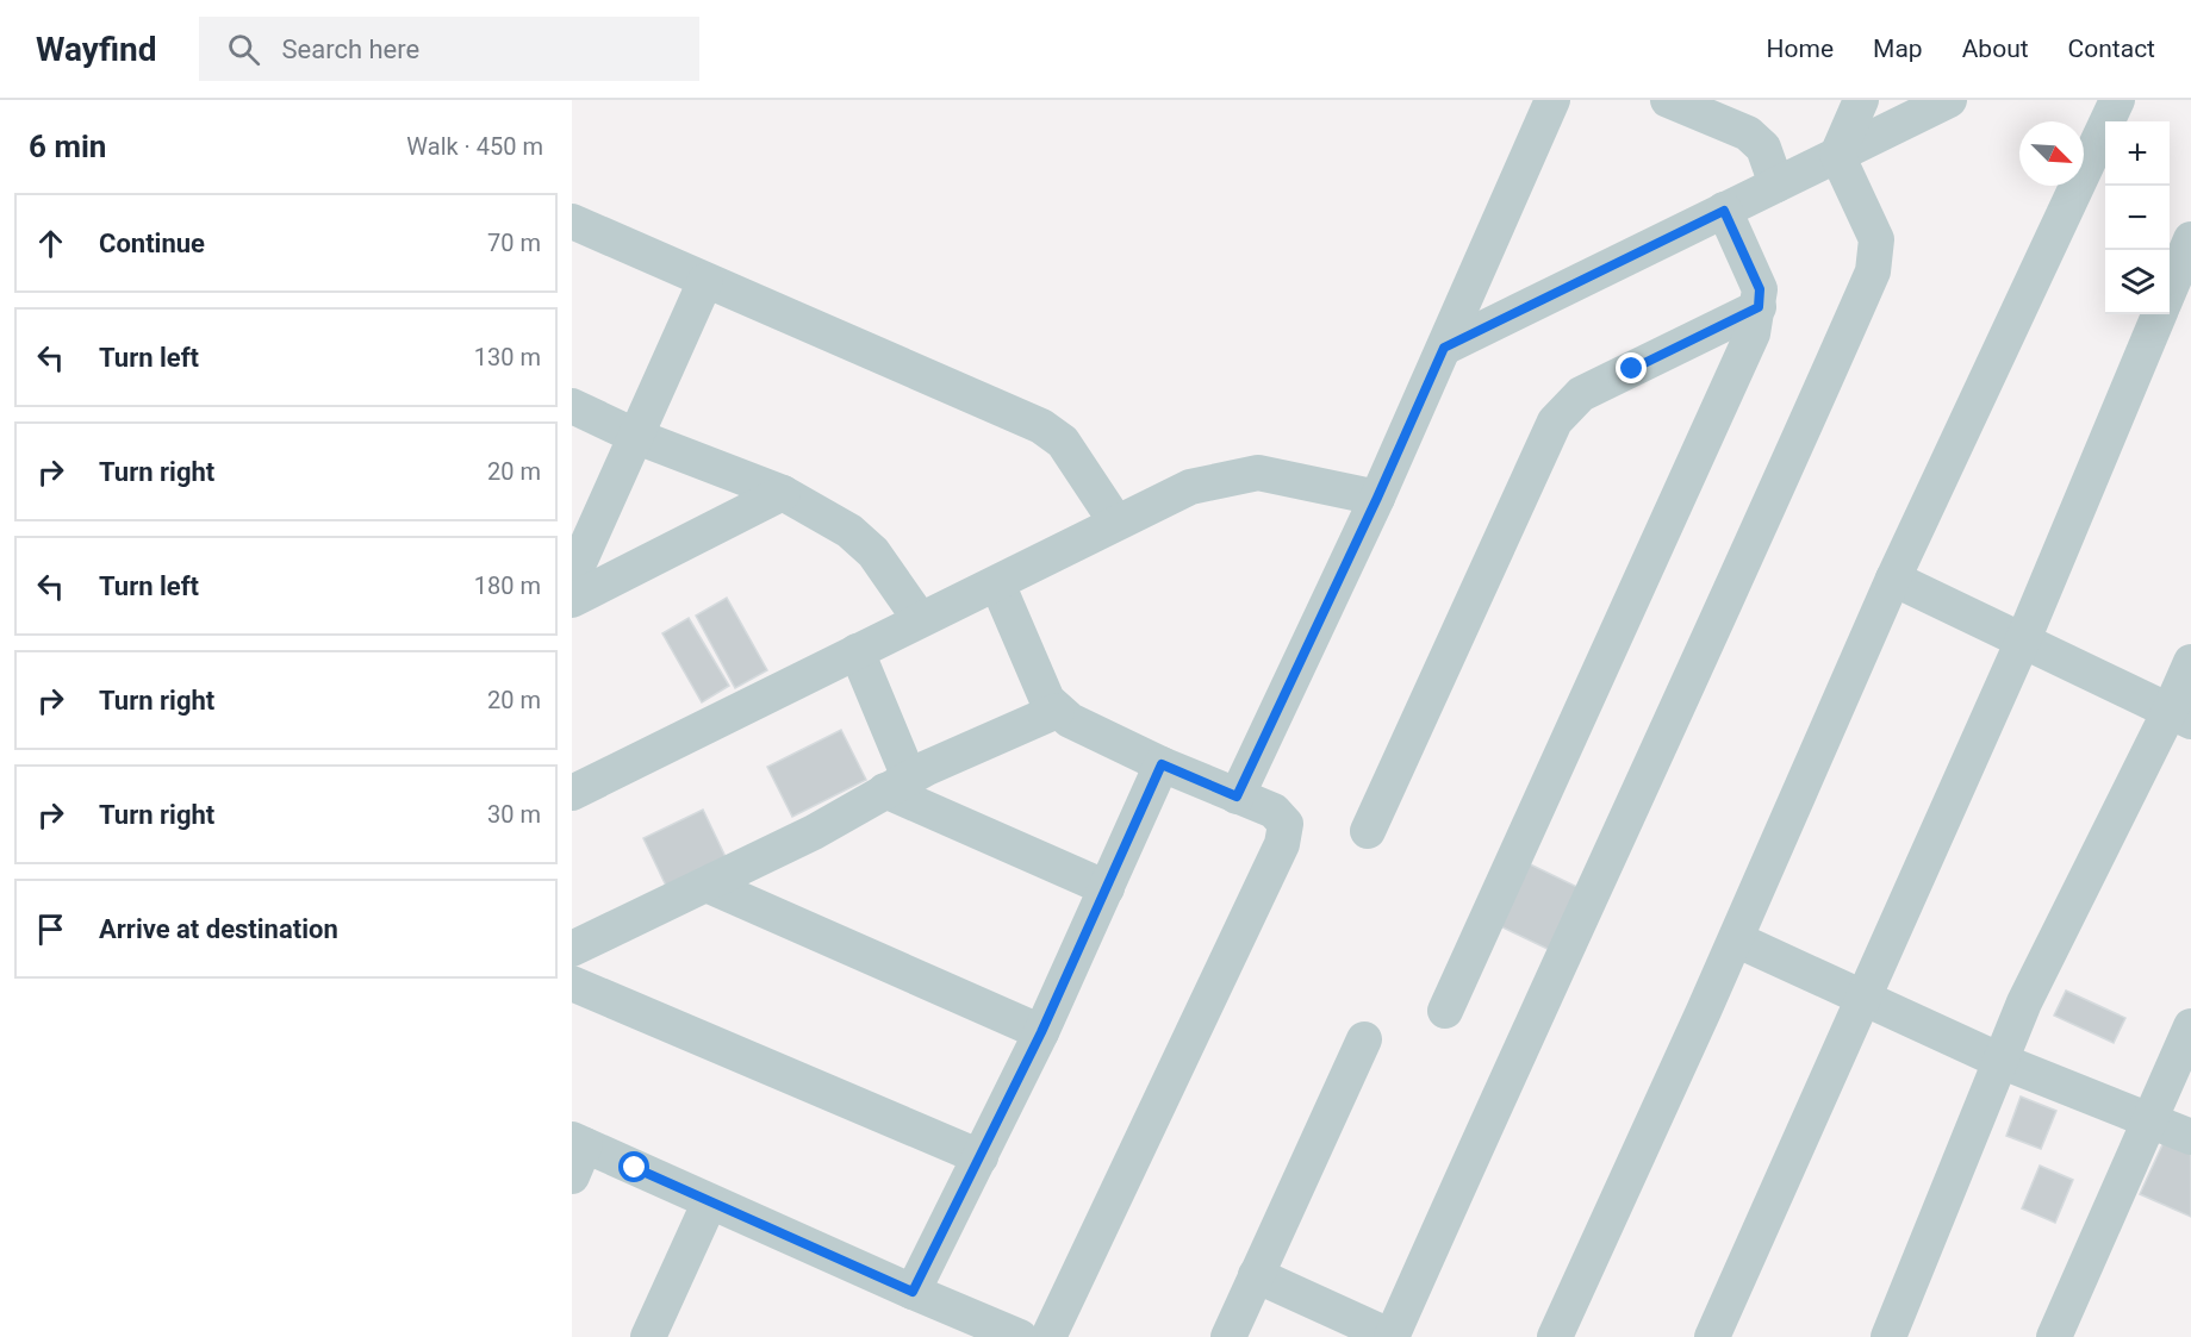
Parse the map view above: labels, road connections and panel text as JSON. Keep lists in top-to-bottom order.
{
  "north": "bottom right",
  "page": {
    "header": "Wayfind",
    "search": "Search here",
    "nav": [
      "Home",
      "Map",
      "About",
      "Contact"
    ],
    "heading": ["6 min", "Walk · 450 m"],
    "map_buttons": ["+", "−"],
    "list": [
      ["Continue", "70 m"],
      ["Turn left", "130 m"],
      ["Turn right", "20 m"],
      ["Turn left", "180 m"],
      ["Turn right", "20 m"],
      ["Turn right", "30 m"],
      "Arrive at destination"
    ]
  }
}
